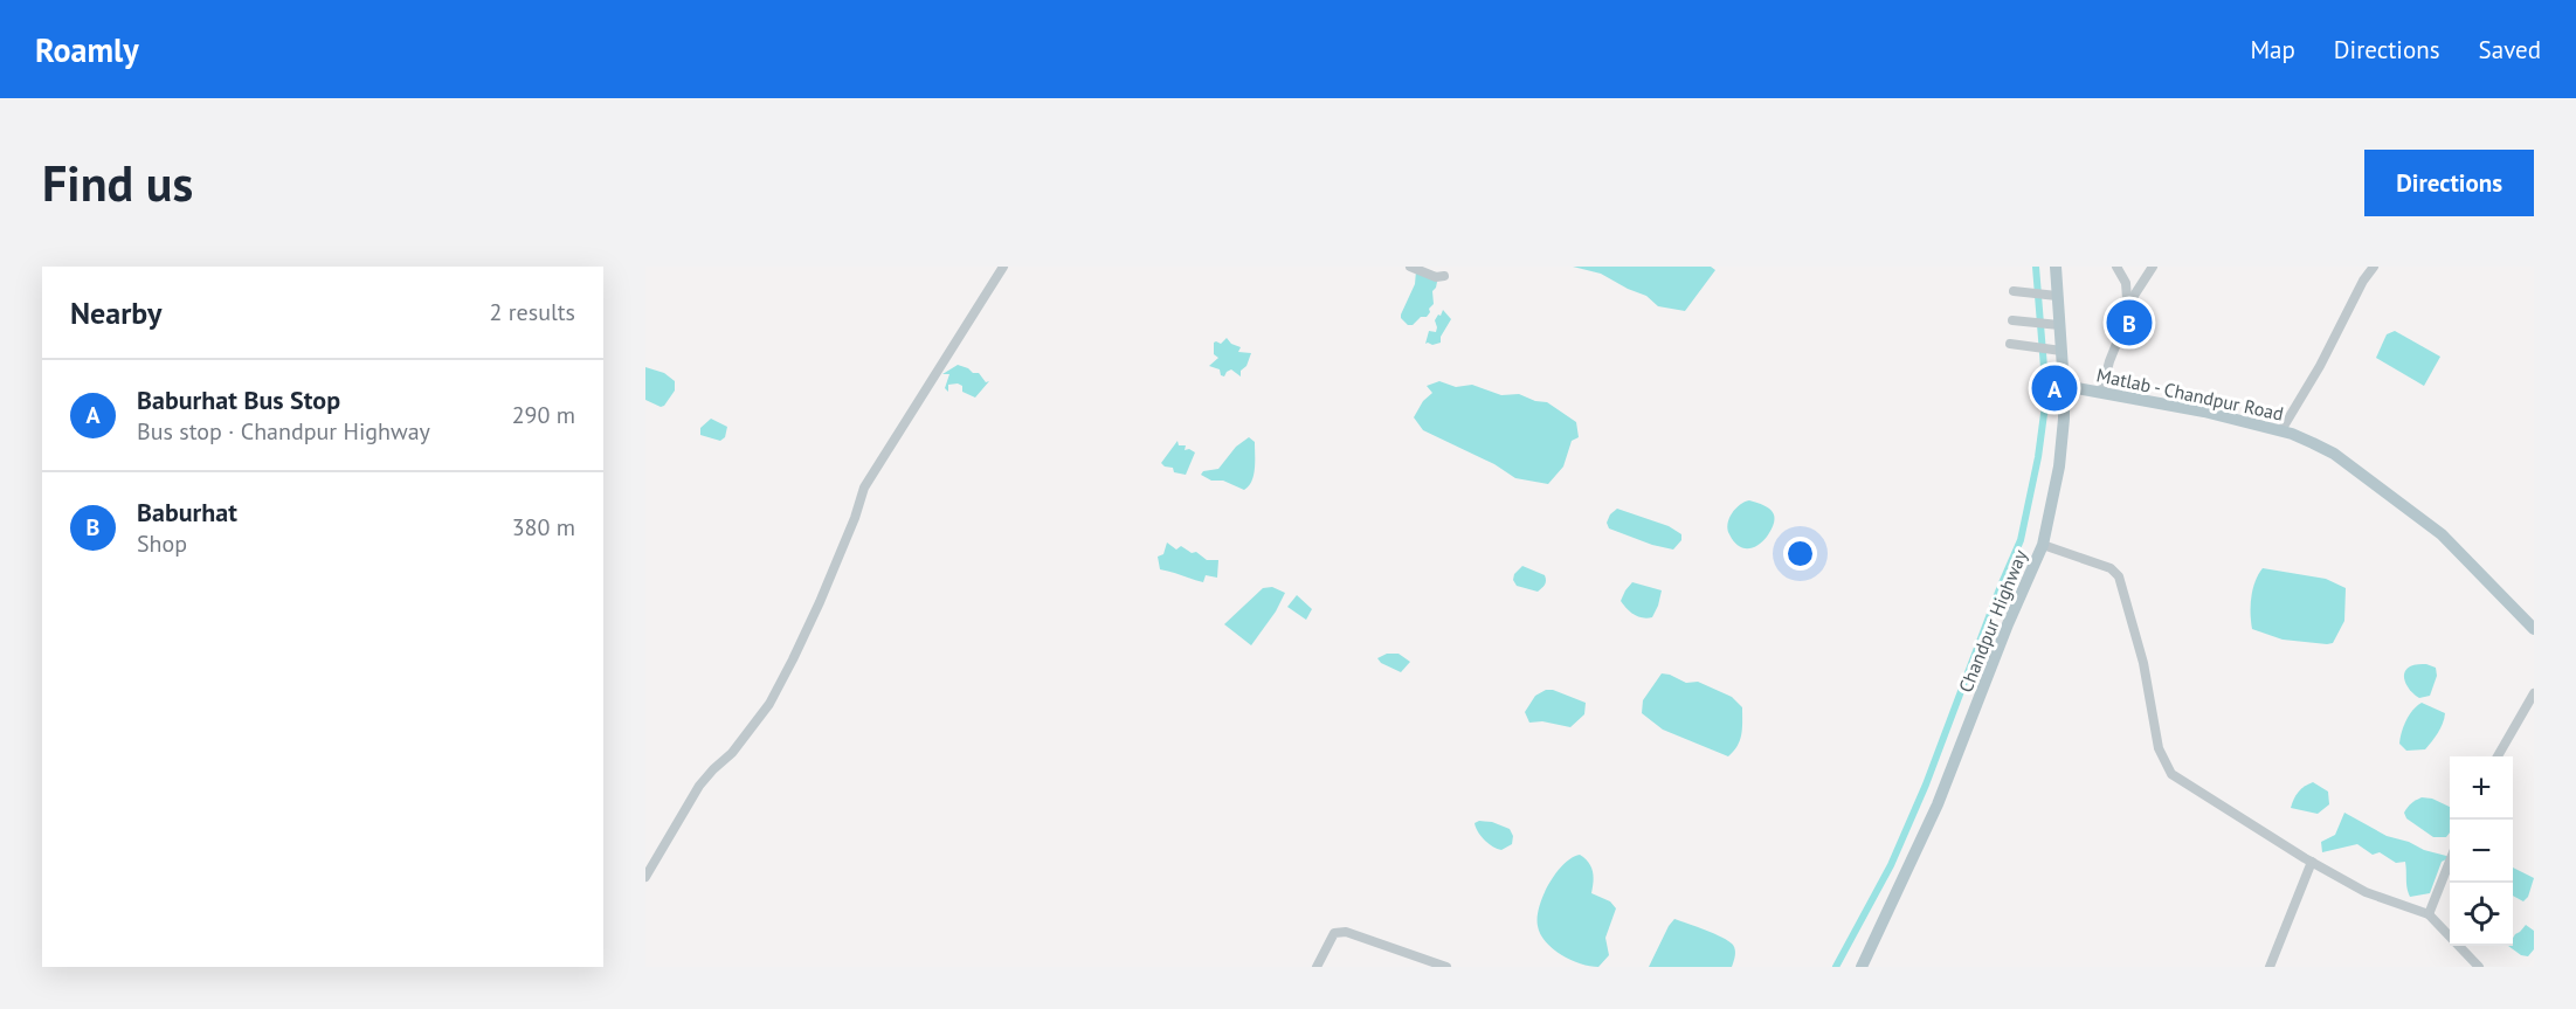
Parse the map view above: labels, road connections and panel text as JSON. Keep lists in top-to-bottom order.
{
  "streets": {
    "main road": ["Matlab - Chandpur Road", "Chandpur Highway"]
  },
  "crossings": [
    ["Matlab - Chandpur Road", "Chandpur Highway"]
  ],
  "page": {
    "header": "Roamly",
    "nav": ["Map", "Directions", "Saved"],
    "buttons": "Directions",
    "title": "Find us",
    "heading": ["Nearby", "2 results"],
    "pins": ["B", "A"],
    "list": [
      {
        "mark": "A",
        "name": "Baburhat Bus Stop",
        "note": "Bus stop · Chandpur Highway",
        "value": "290 m"
      },
      {
        "mark": "B",
        "name": "Baburhat",
        "note": "Shop",
        "value": "380 m"
      }
    ],
    "map_buttons": ["+", "−"]
  }
}
